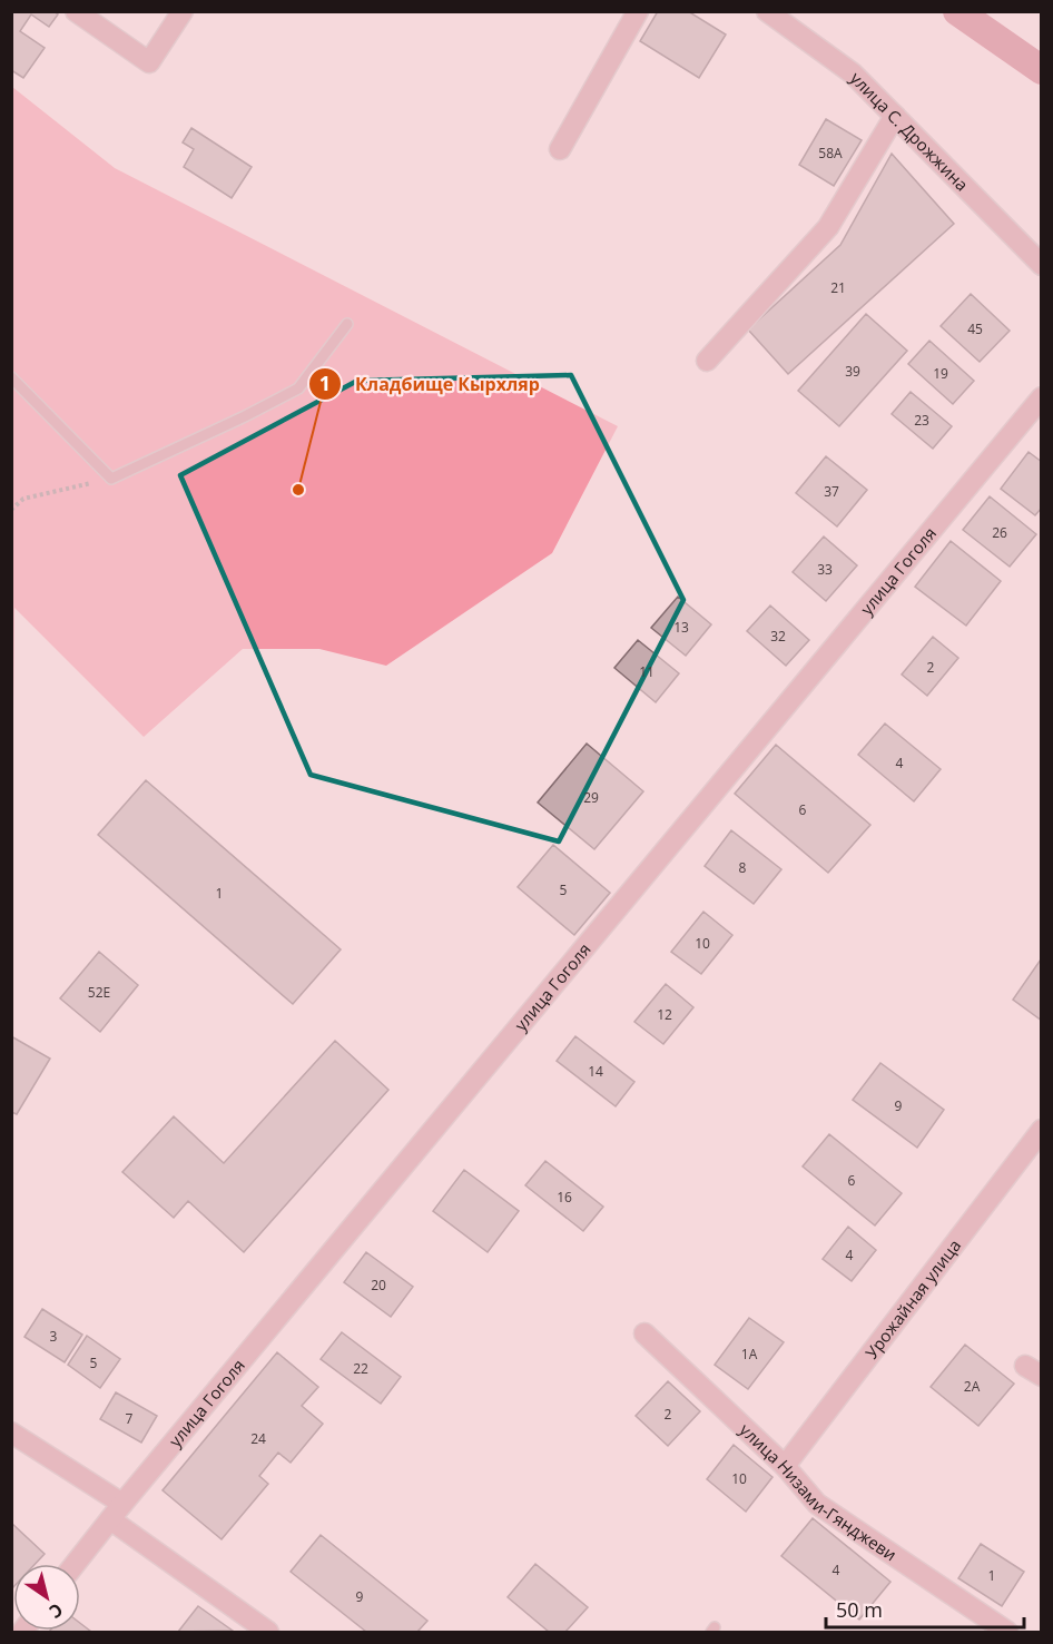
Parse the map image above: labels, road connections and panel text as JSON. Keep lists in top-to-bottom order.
{
  "streets": {
    "street": [
      "улица С. Дрожжина",
      "улица Гоголя",
      "Урожайная улица",
      "улица Низами-Гянджеви"
    ]
  },
  "crossings": [
    ["Урожайная улица", "улица Низами-Гянджеви"]
  ],
  "places": ["Кладбище Кырхляр"],
  "house_numbers": [
    "58А",
    "21",
    "45",
    "39",
    "19",
    "23",
    "37",
    "26",
    "33",
    "13",
    "32",
    "2",
    "11",
    "4",
    "29",
    "6",
    "8",
    "5",
    "1",
    "10",
    "52Е",
    "12",
    "14",
    "9",
    "6",
    "16",
    "4",
    "20",
    "3",
    "1А",
    "5",
    "22",
    "2А",
    "2",
    "7",
    "24",
    "10",
    "4",
    "1",
    "9"
  ],
  "scale_bar": "50 m",
  "north": "bottom right"
}
